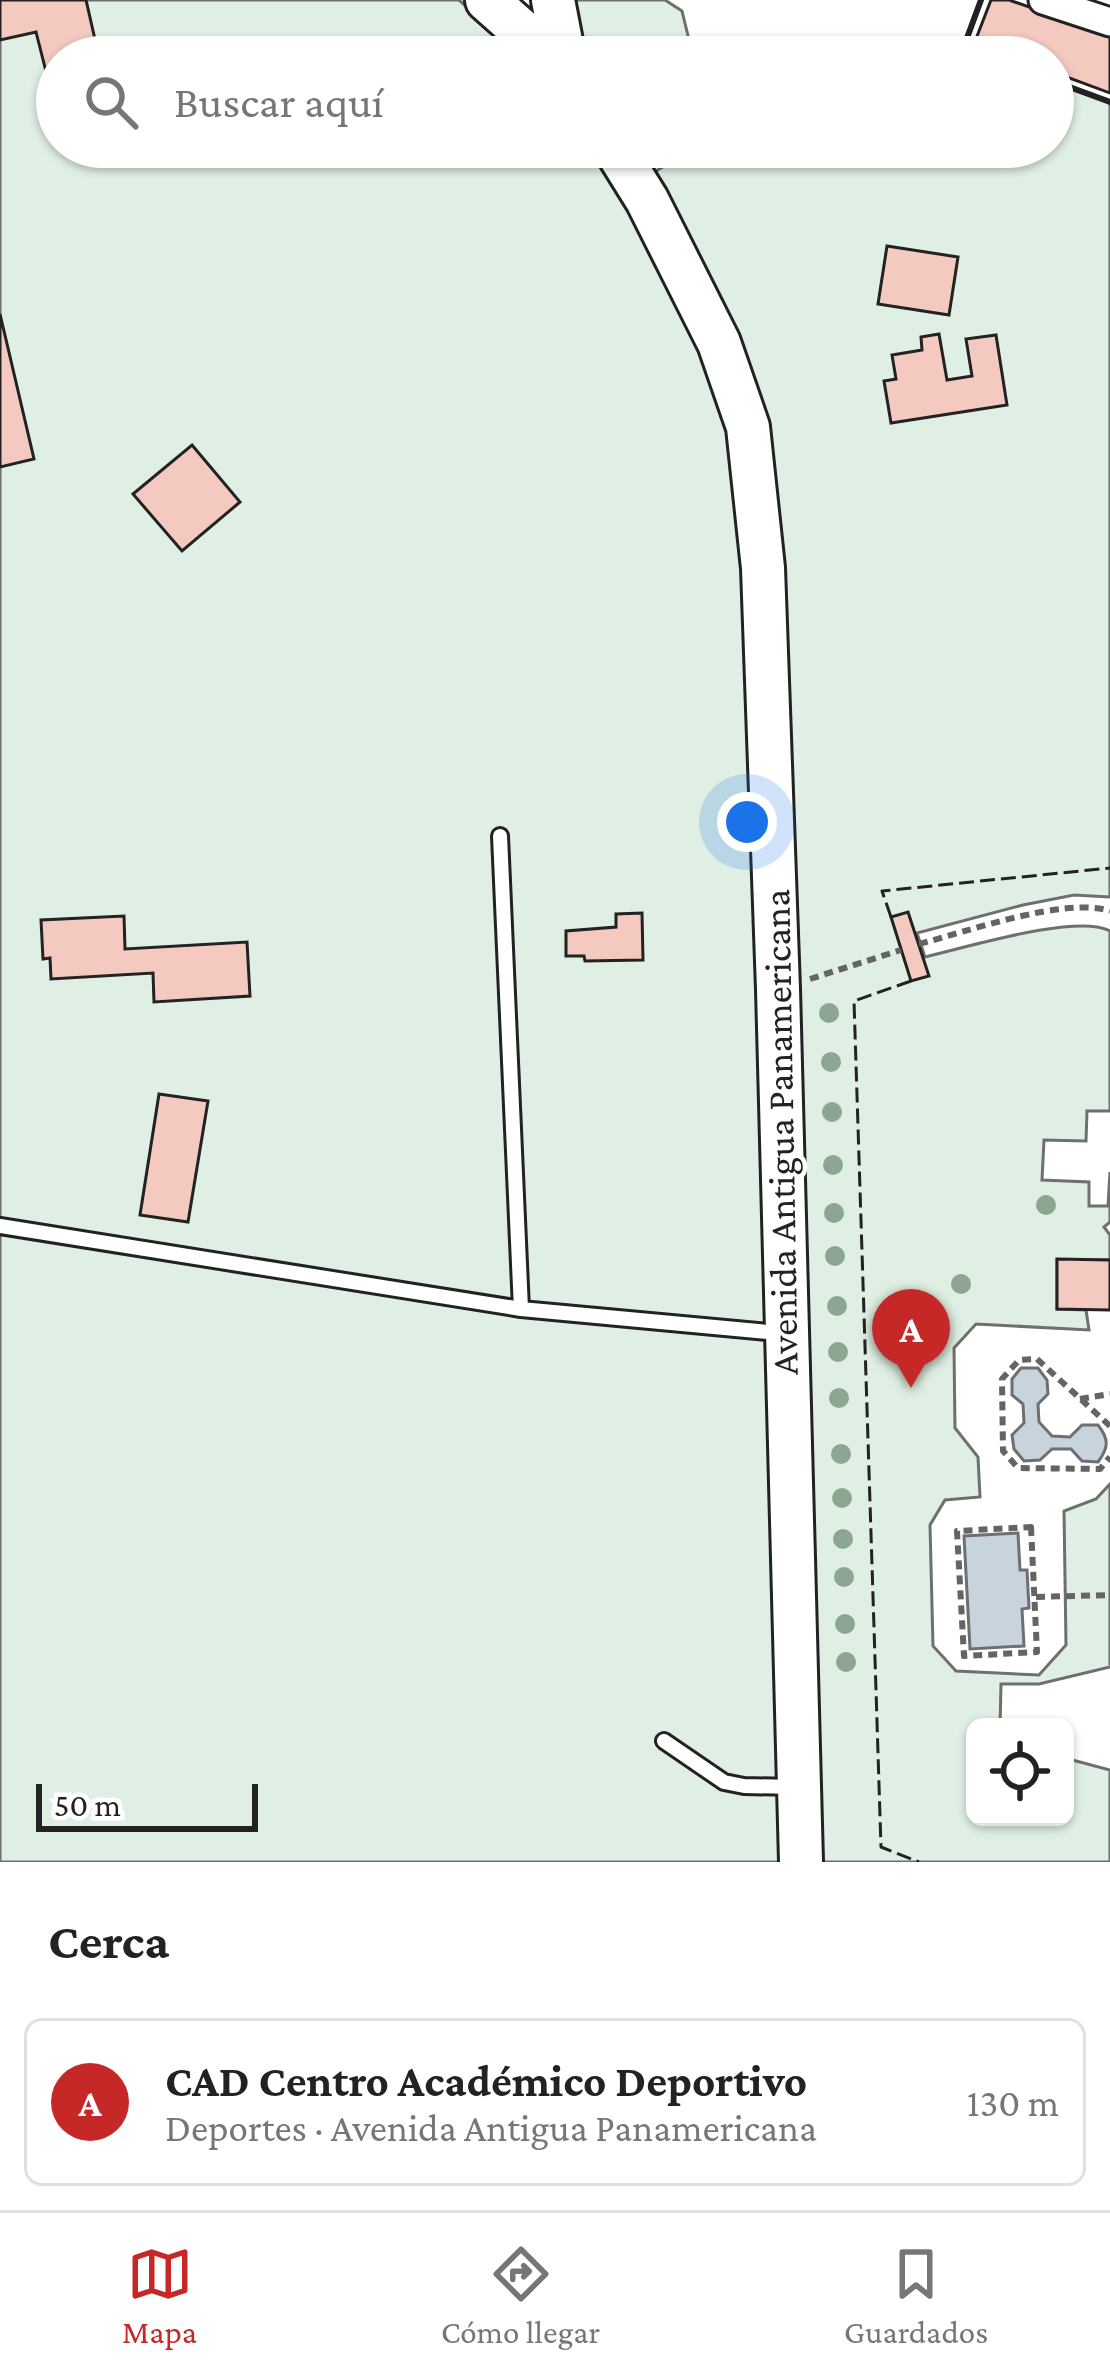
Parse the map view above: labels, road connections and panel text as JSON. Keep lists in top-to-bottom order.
{
  "streets": {
    "main road": ["Avenida Antigua Panamericana"]
  },
  "scale_bar": "50 m",
  "page": {
    "search": "Buscar aquí",
    "pins": "A",
    "scale": "50 m",
    "heading": "Cerca",
    "list": [
      {
        "mark": "A",
        "name": "CAD Centro Académico Deportivo",
        "note": "Deportes · Avenida Antigua Panamericana",
        "value": "130 m"
      }
    ],
    "nav": ["Mapa", "Cómo llegar", "Guardados"]
  }
}
